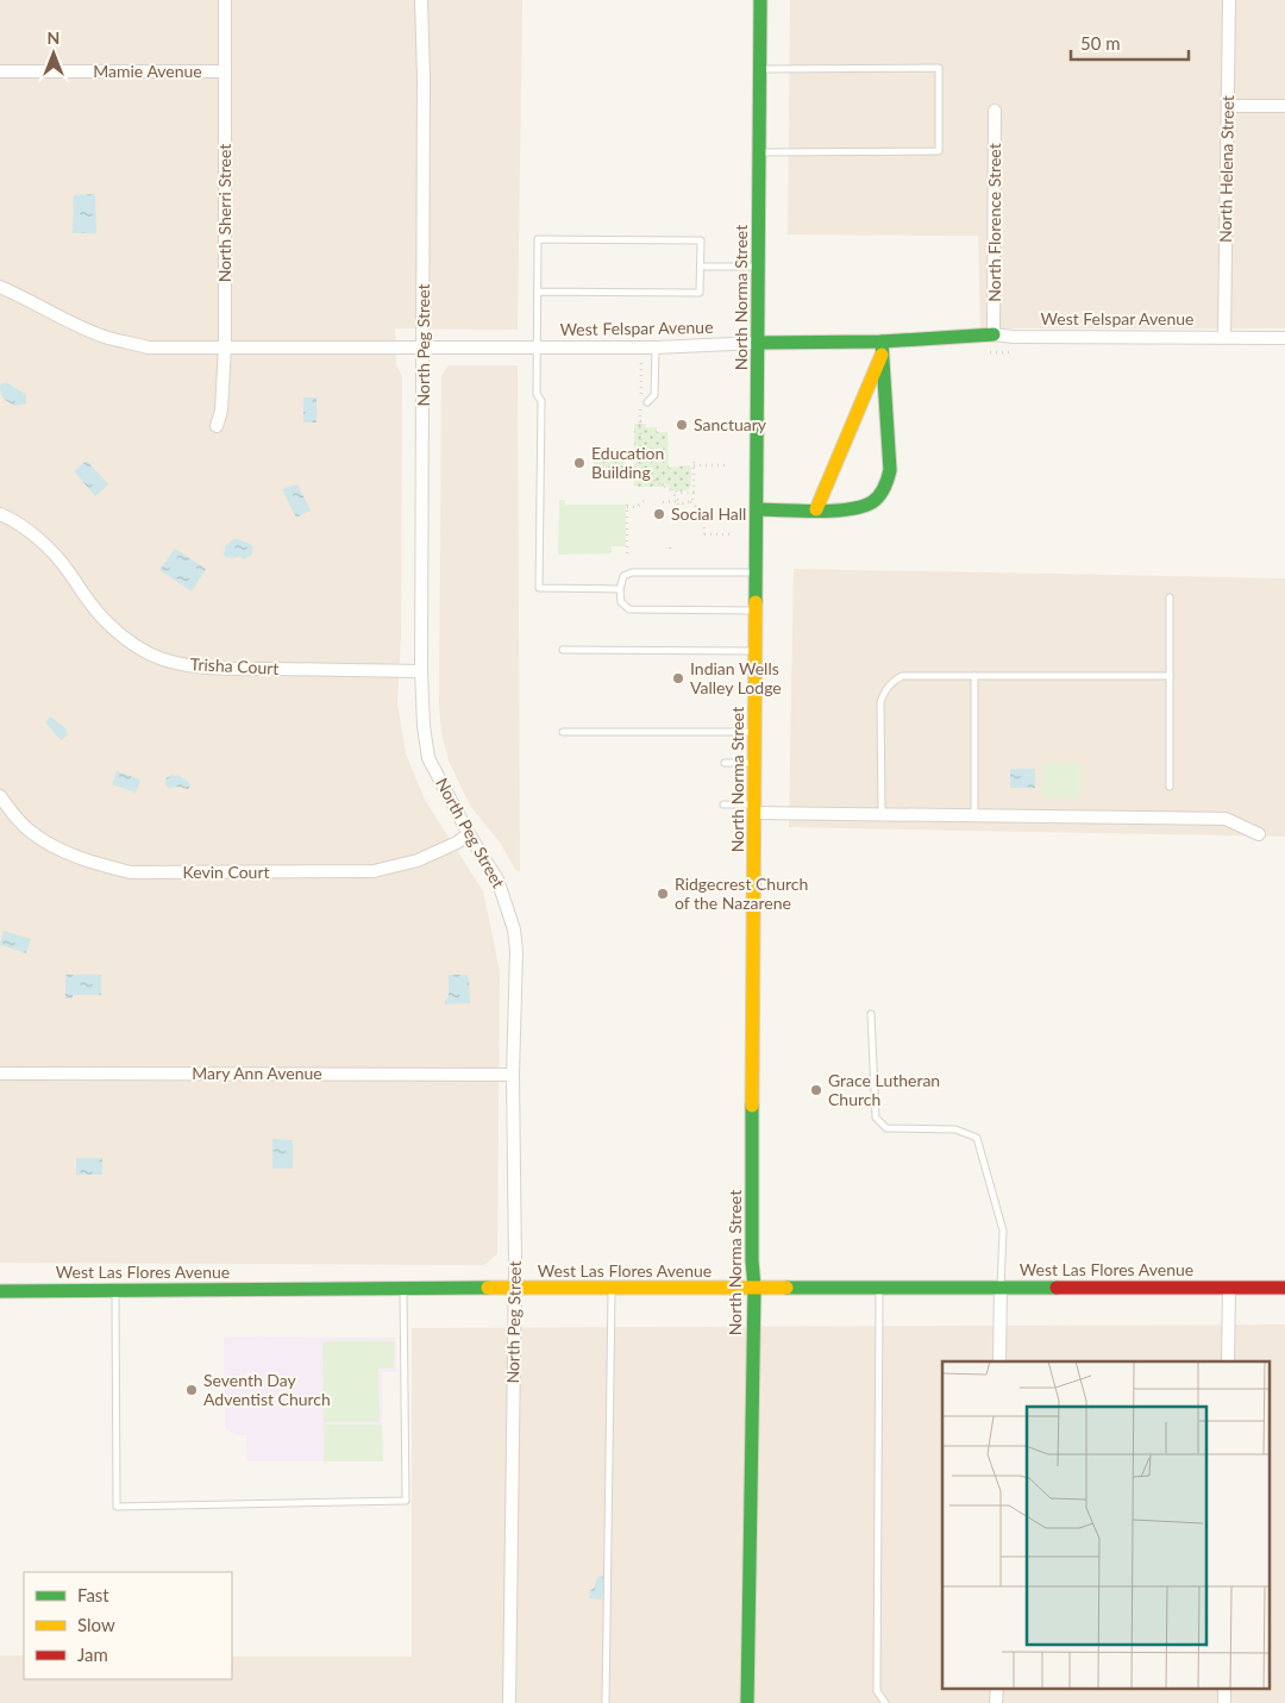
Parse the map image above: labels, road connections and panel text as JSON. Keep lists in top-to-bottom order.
{
  "streets": {
    "main road": ["North Norma Street", "West Felspar Avenue", "West Las Flores Avenue"],
    "street": [
      "Mamie Avenue",
      "North Helena Street",
      "North Sherri Street",
      "North Florence Street",
      "North Peg Street",
      "Trisha Court",
      "Kevin Court",
      "Mary Ann Avenue"
    ]
  },
  "crossings": [
    ["Mamie Avenue", "North Sherri Street"],
    ["North Helena Street", "West Felspar Avenue"],
    ["North Sherri Street", "West Felspar Avenue"],
    ["North Florence Street", "West Felspar Avenue"],
    ["North Norma Street", "West Felspar Avenue"],
    ["North Norma Street", "West Las Flores Avenue"],
    ["West Felspar Avenue", "North Peg Street"],
    ["North Peg Street", "Trisha Court"],
    ["North Peg Street", "Kevin Court"],
    ["North Peg Street", "Mary Ann Avenue"],
    ["North Peg Street", "West Las Flores Avenue"]
  ],
  "places": [
    "Sanctuary",
    "Education Building",
    "Social Hall",
    "Indian Wells Valley Lodge",
    "Ridgecrest Church of the Nazarene",
    "Grace Lutheran Church",
    "Seventh Day Adventist Church"
  ],
  "legend": ["Fast", "Slow", "Jam"],
  "scale_bar": "50 m",
  "north": "top"
}
